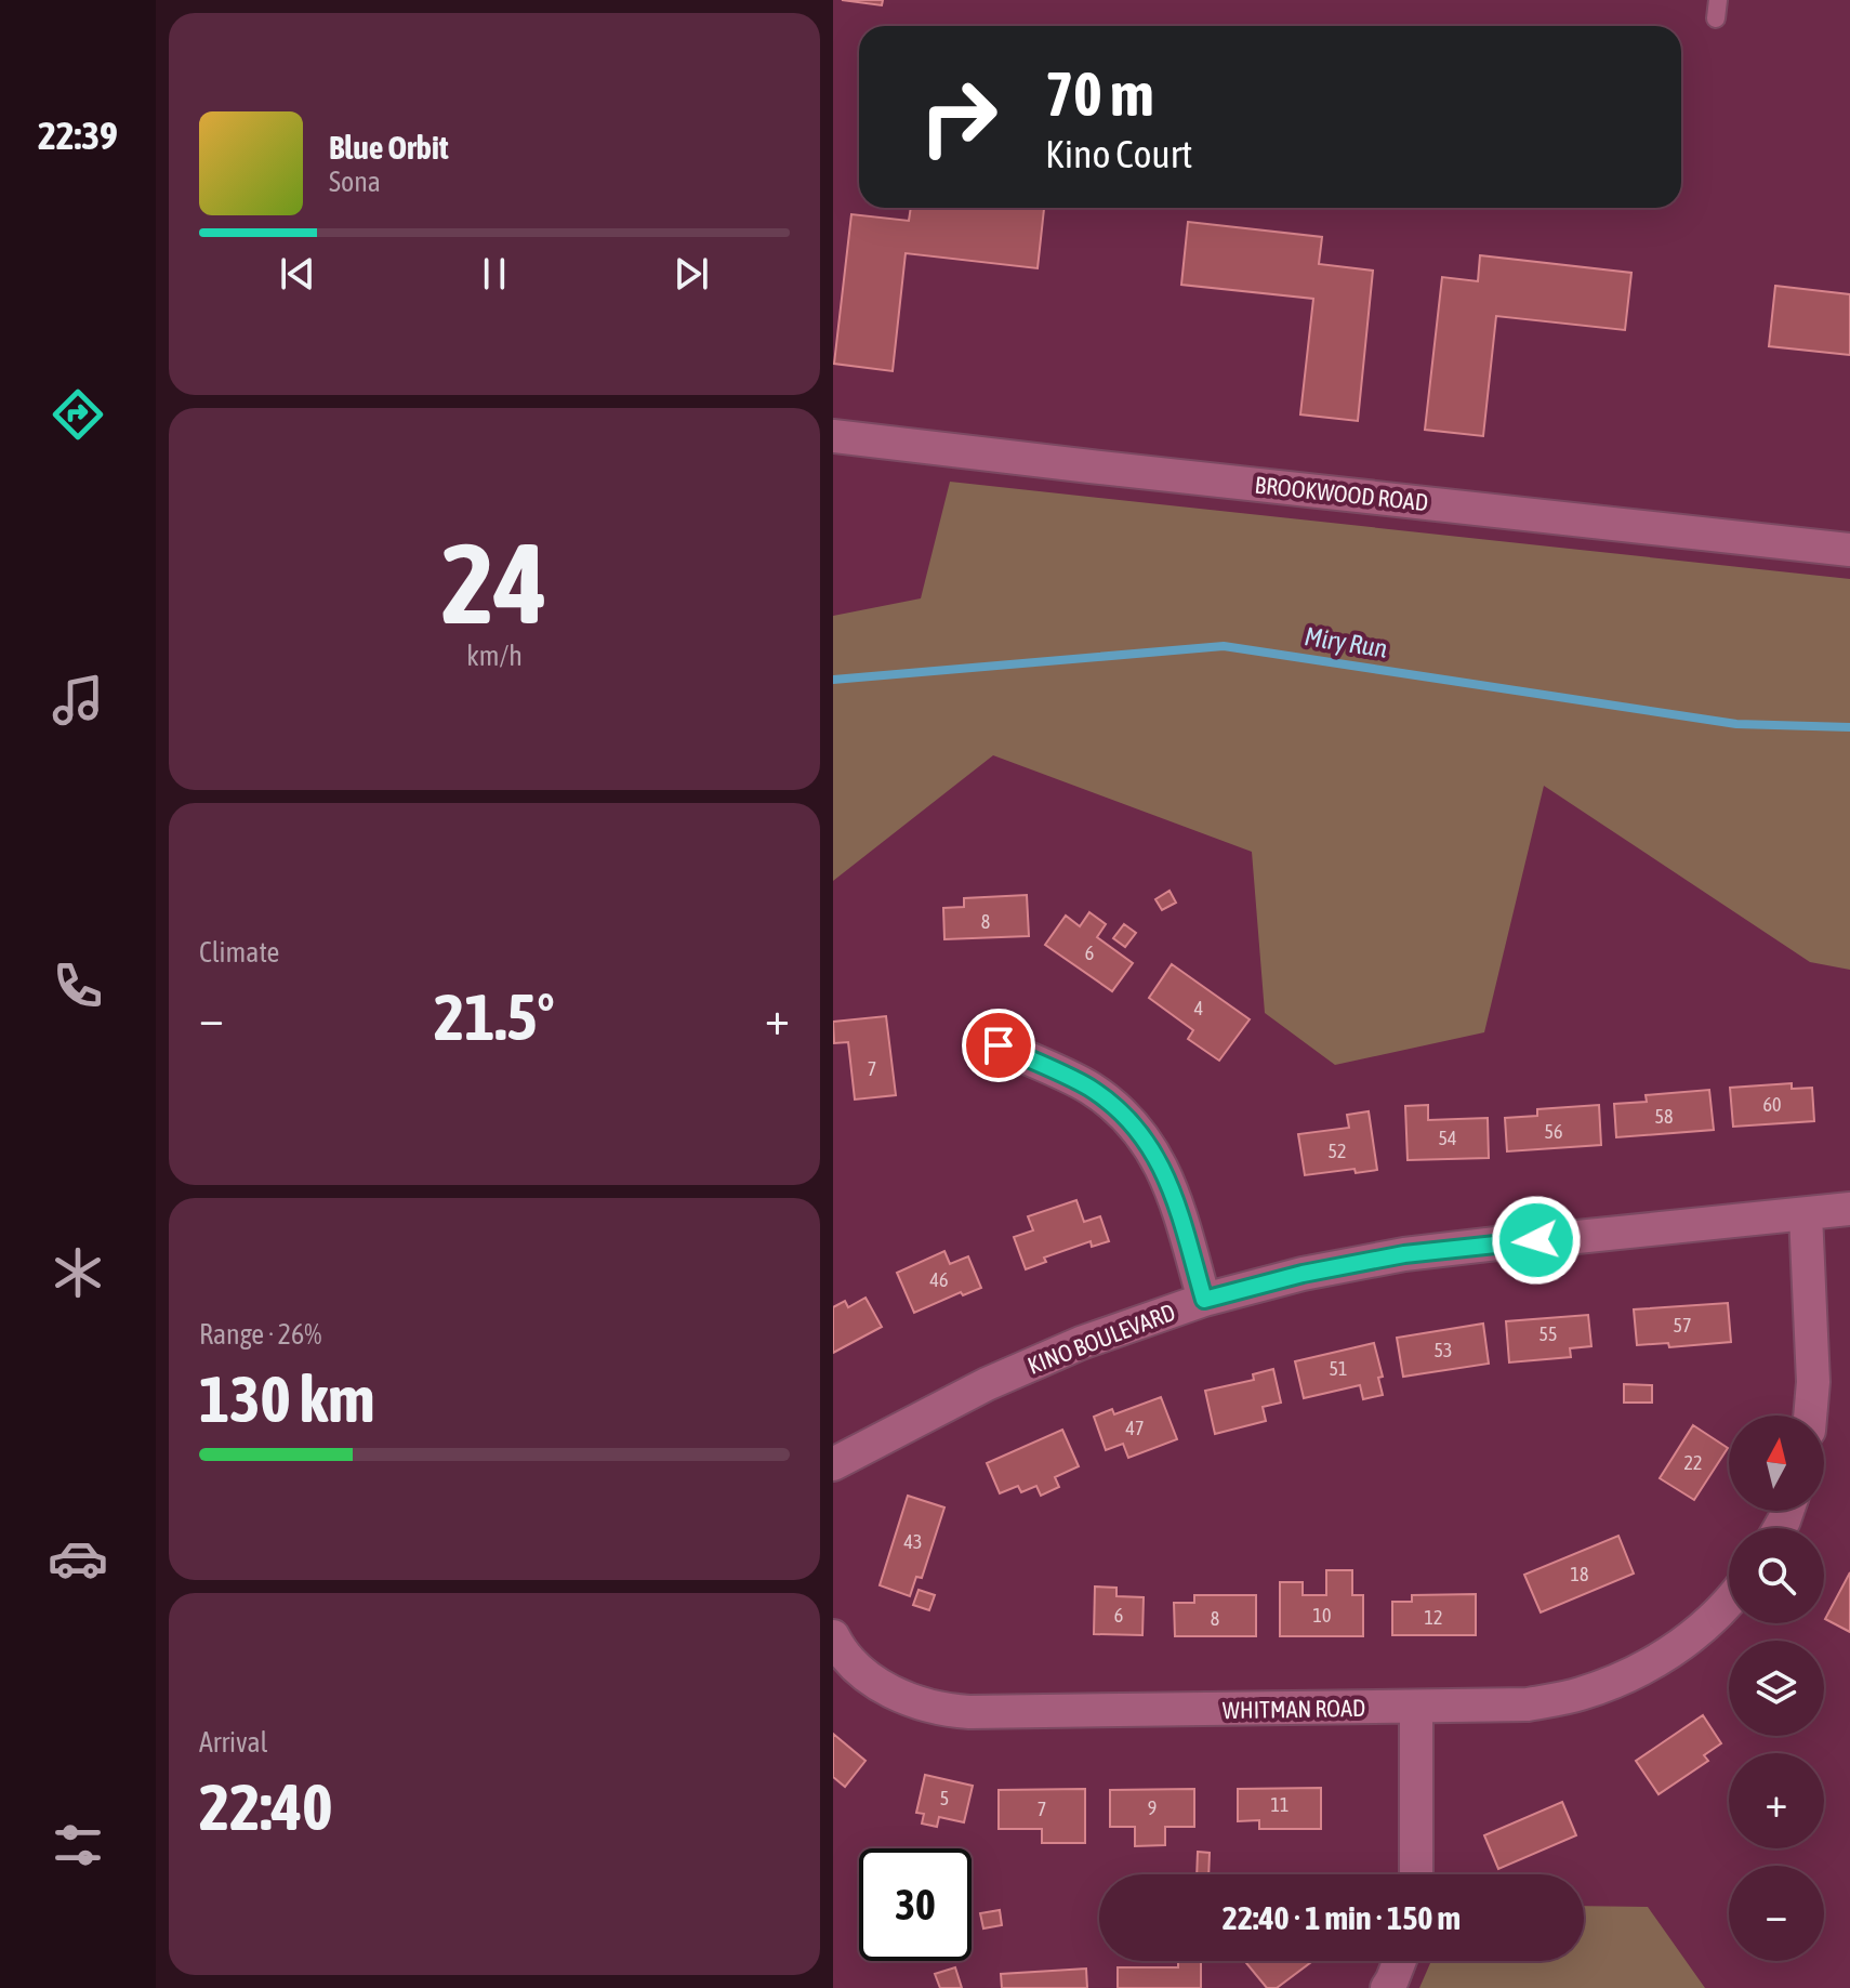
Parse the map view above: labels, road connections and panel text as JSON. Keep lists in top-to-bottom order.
{
  "streets": {
    "street": ["BROOKWOOD ROAD", "KINO BOULEVARD", "WHITMAN ROAD"]
  },
  "water": ["Miry Run"],
  "house_numbers": [
    "8",
    "6",
    "4",
    "7",
    "60",
    "58",
    "56",
    "54",
    "52",
    "46",
    "57",
    "55",
    "53",
    "51",
    "47",
    "22",
    "43",
    "18",
    "6",
    "10",
    "12",
    "8",
    "5",
    "11",
    "9",
    "7"
  ],
  "north": "top",
  "page": {
    "tabs": "22:39",
    "turn": ["70 m", "Kino Court"],
    "song": ["Blue Orbit", "Sona"],
    "tile": [
      ["24", "km/h"],
      "Climate",
      ["Range · 26%", "130 km"],
      ["Arrival", "22:40"]
    ],
    "heat": ["−", "21.5°", "+"],
    "map_buttons": ["+", "−"],
    "limit": "30",
    "trip": "22:40 · 1 min · 150 m"
  }
}
